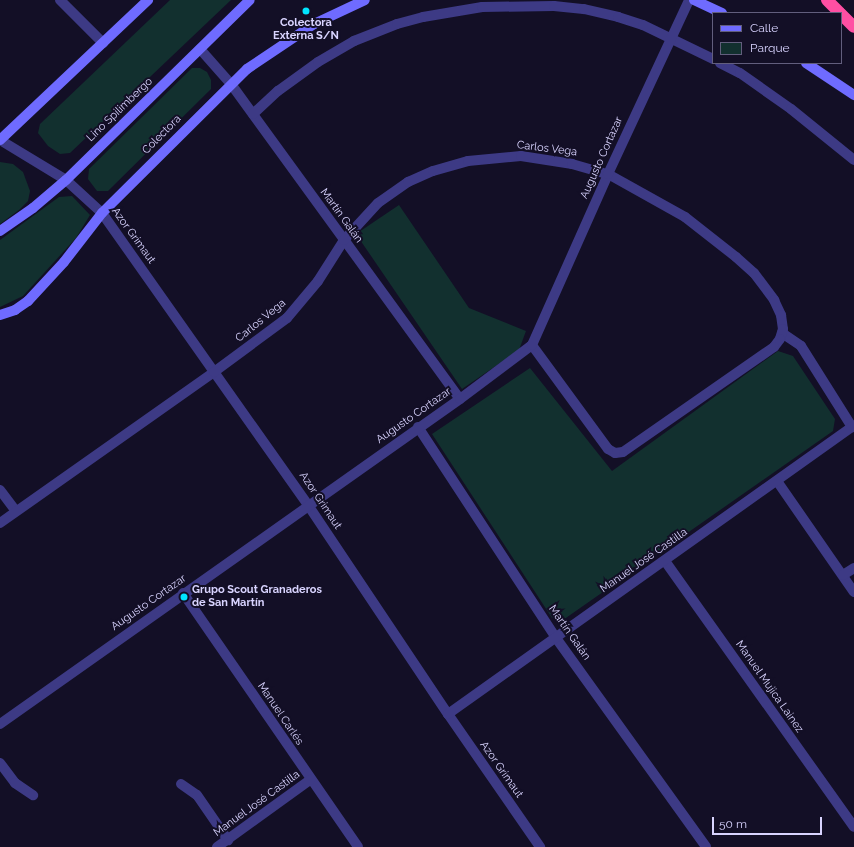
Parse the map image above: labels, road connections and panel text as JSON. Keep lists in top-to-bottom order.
{
  "streets": {
    "main road": ["Lino Spilimbergo", "Colectora"],
    "street": [
      "Carlos Vega",
      "Augusto Cortazar",
      "Martín Galán",
      "Azor Grimaut",
      "Manuel José Castilla",
      "Manuel Mujica Lainez",
      "Manuel Carlés"
    ]
  },
  "crossings": [
    ["Lino Spilimbergo", "Martín Galán"],
    ["Lino Spilimbergo", "Azor Grimaut"],
    ["Colectora", "Martín Galán"],
    ["Colectora", "Azor Grimaut"],
    ["Carlos Vega", "Augusto Cortazar"],
    ["Carlos Vega", "Martín Galán"],
    ["Carlos Vega", "Azor Grimaut"],
    ["Augusto Cortazar", "Martín Galán"],
    ["Augusto Cortazar", "Azor Grimaut"],
    ["Augusto Cortazar", "Manuel Carlés"],
    ["Martín Galán", "Manuel José Castilla"],
    ["Azor Grimaut", "Manuel José Castilla"],
    ["Manuel José Castilla", "Manuel Mujica Lainez"],
    ["Manuel José Castilla", "Manuel Carlés"]
  ],
  "places": ["Colectora Externa S/N", "Grupo Scout Granaderos de San Martín"],
  "legend": ["Calle", "Parque"],
  "scale_bar": "50 m"
}
